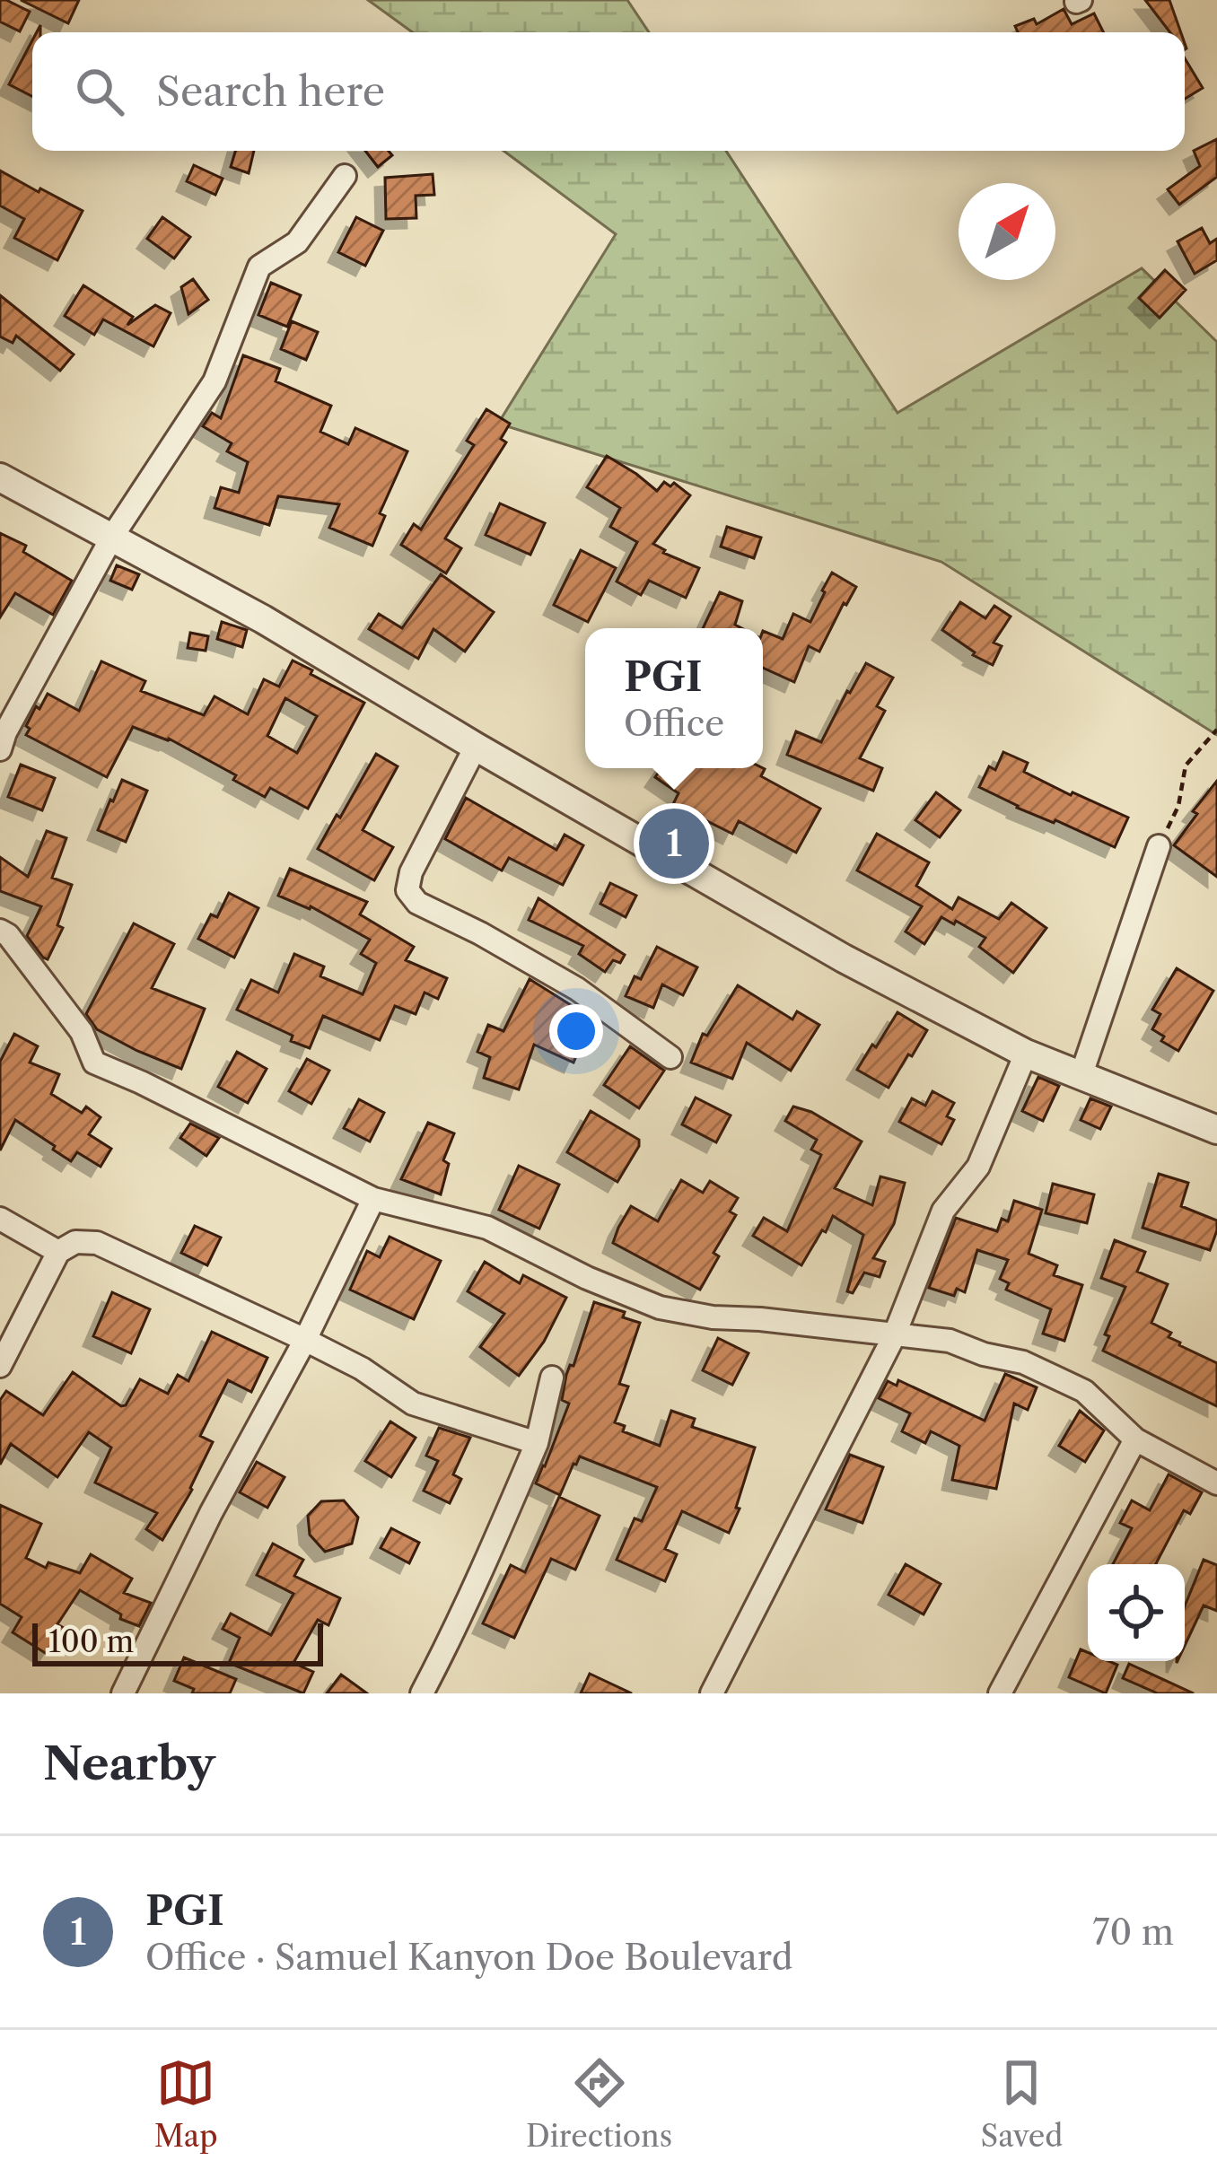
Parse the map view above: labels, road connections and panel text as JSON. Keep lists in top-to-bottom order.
{
  "scale_bar": "100 m",
  "north": "top right",
  "page": {
    "search": "Search here",
    "popup": ["PGI", "Office"],
    "pins": "1",
    "scale": "100 m",
    "heading": "Nearby",
    "list": [
      {
        "mark": "1",
        "name": "PGI",
        "note": "Office · Samuel Kanyon Doe Boulevard",
        "value": "70 m"
      }
    ],
    "nav": ["Map", "Directions", "Saved"]
  }
}
